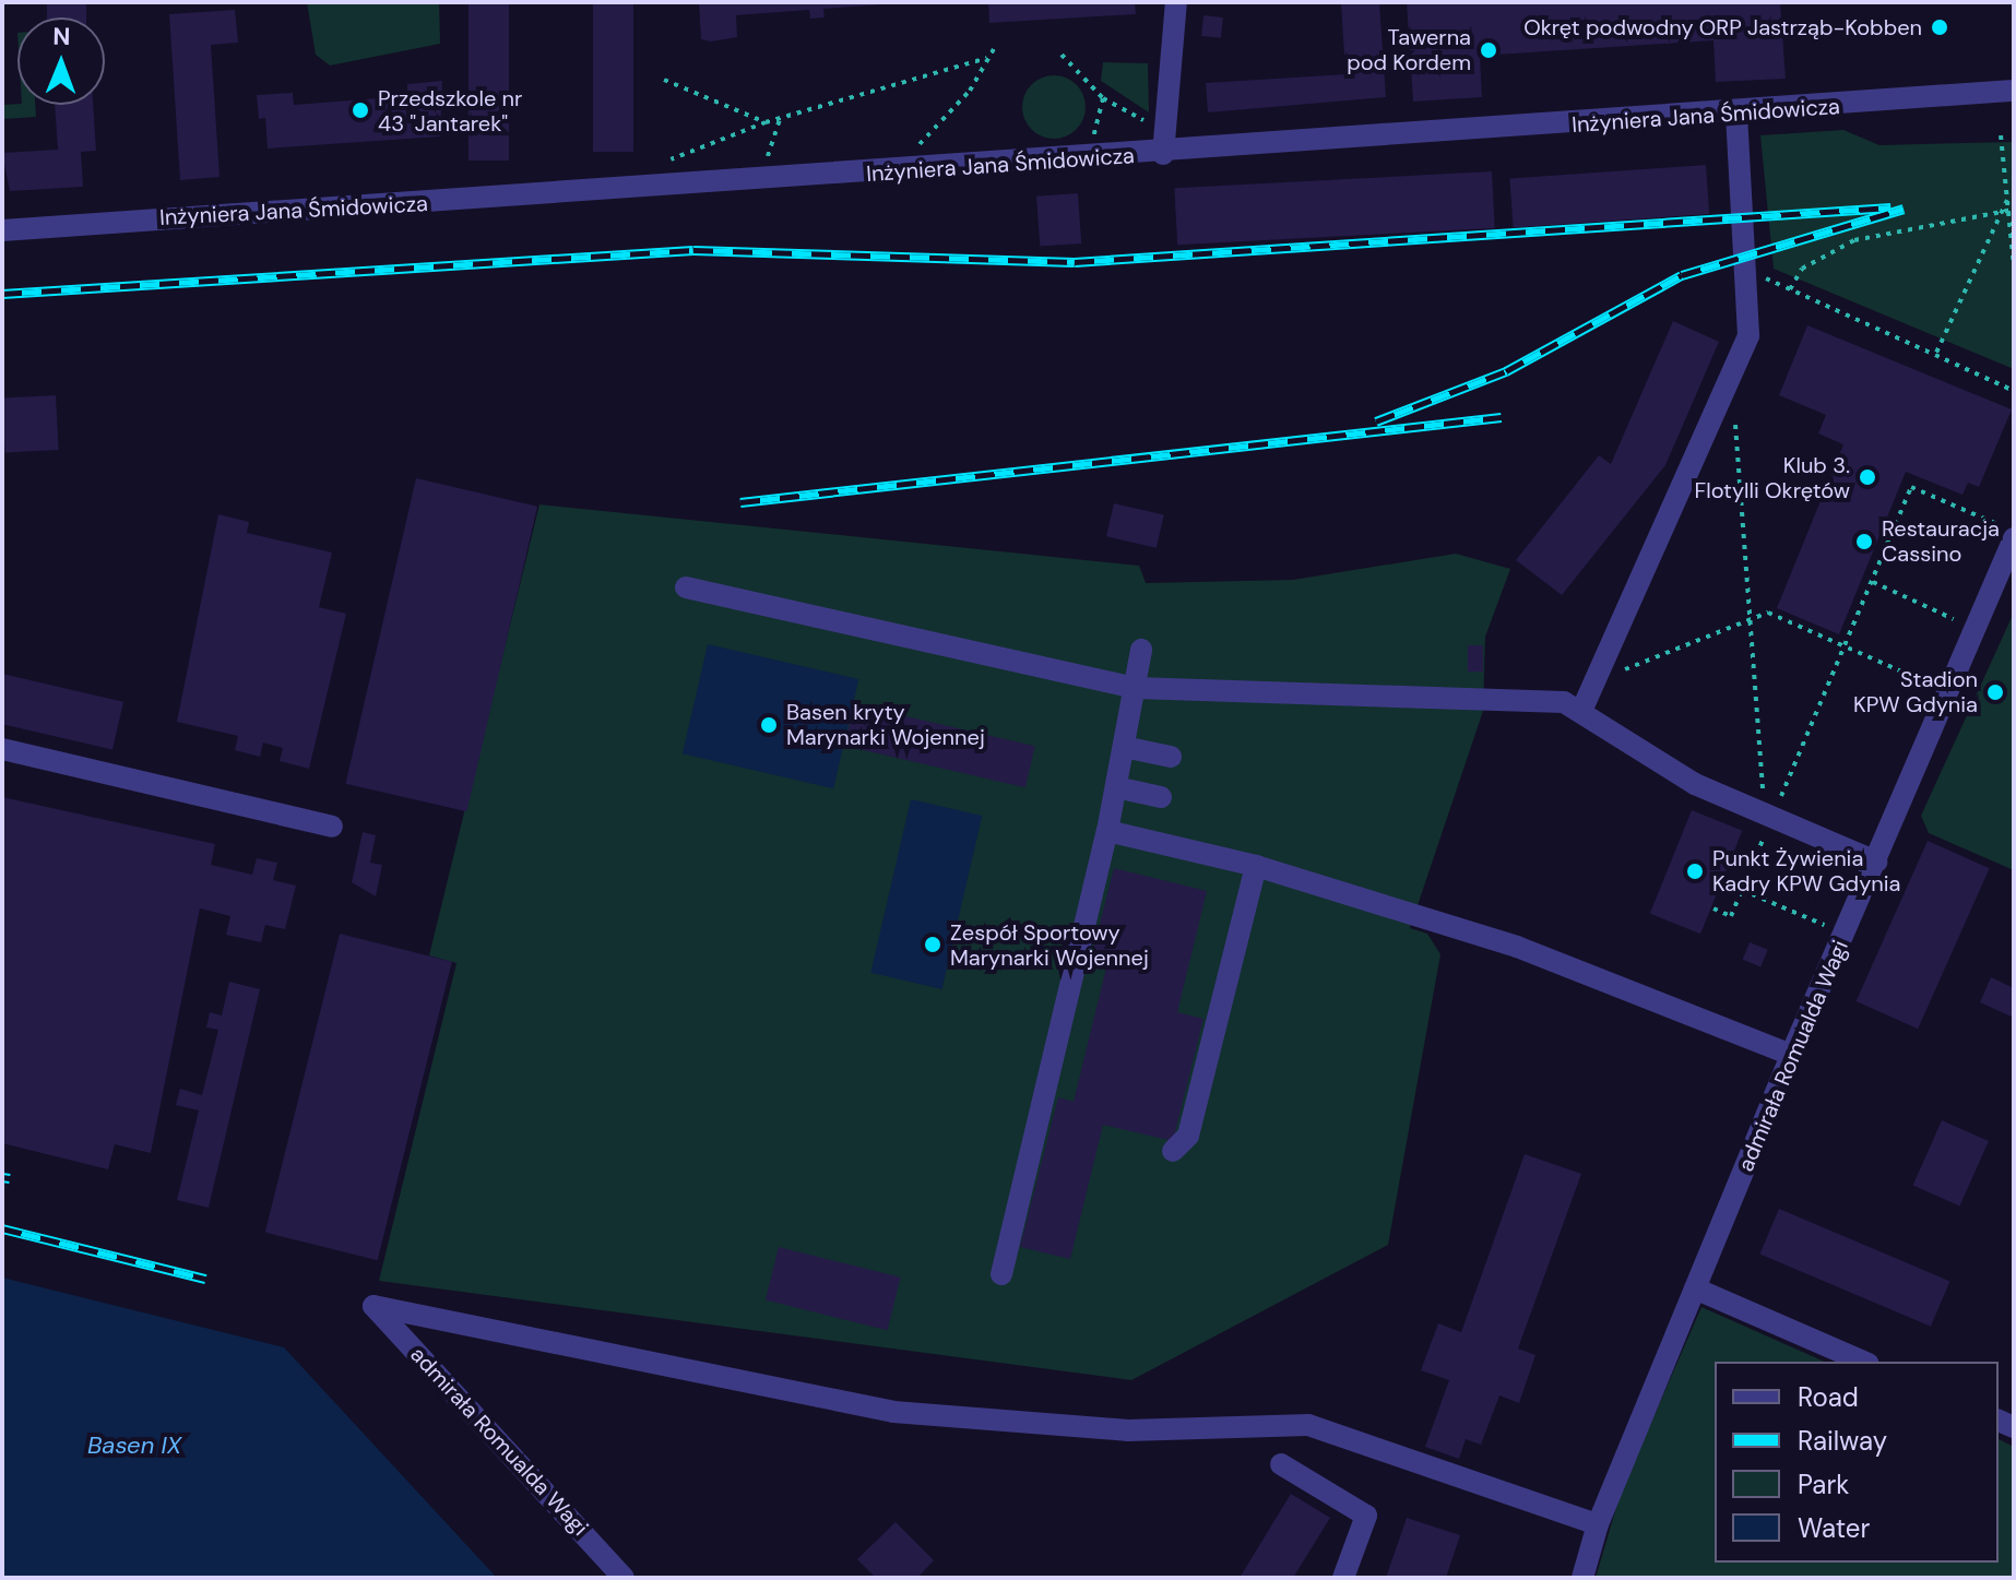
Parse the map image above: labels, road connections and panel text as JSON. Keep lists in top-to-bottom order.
{
  "streets": {
    "street": ["Inżyniera Jana Śmidowicza", "admirała Romualda Wagi"]
  },
  "water": ["Basen IX"],
  "places": [
    "Okręt podwodny ORP Jastrząb-Kobben",
    "Tawerna pod Kordem",
    "Przedszkole nr 43 \"Jantarek\"",
    "Klub 3. Flotylli Okrętów",
    "Restauracja Cassino",
    "Stadion KPW Gdynia",
    "Basen kryty Marynarki Wojennej",
    "Punkt Żywienia Kadry KPW Gdynia",
    "Zespół Sportowy Marynarki Wojennej"
  ],
  "legend": [
    "Road",
    "Railway",
    "Park",
    "Water"
  ],
  "north": "top"
}
